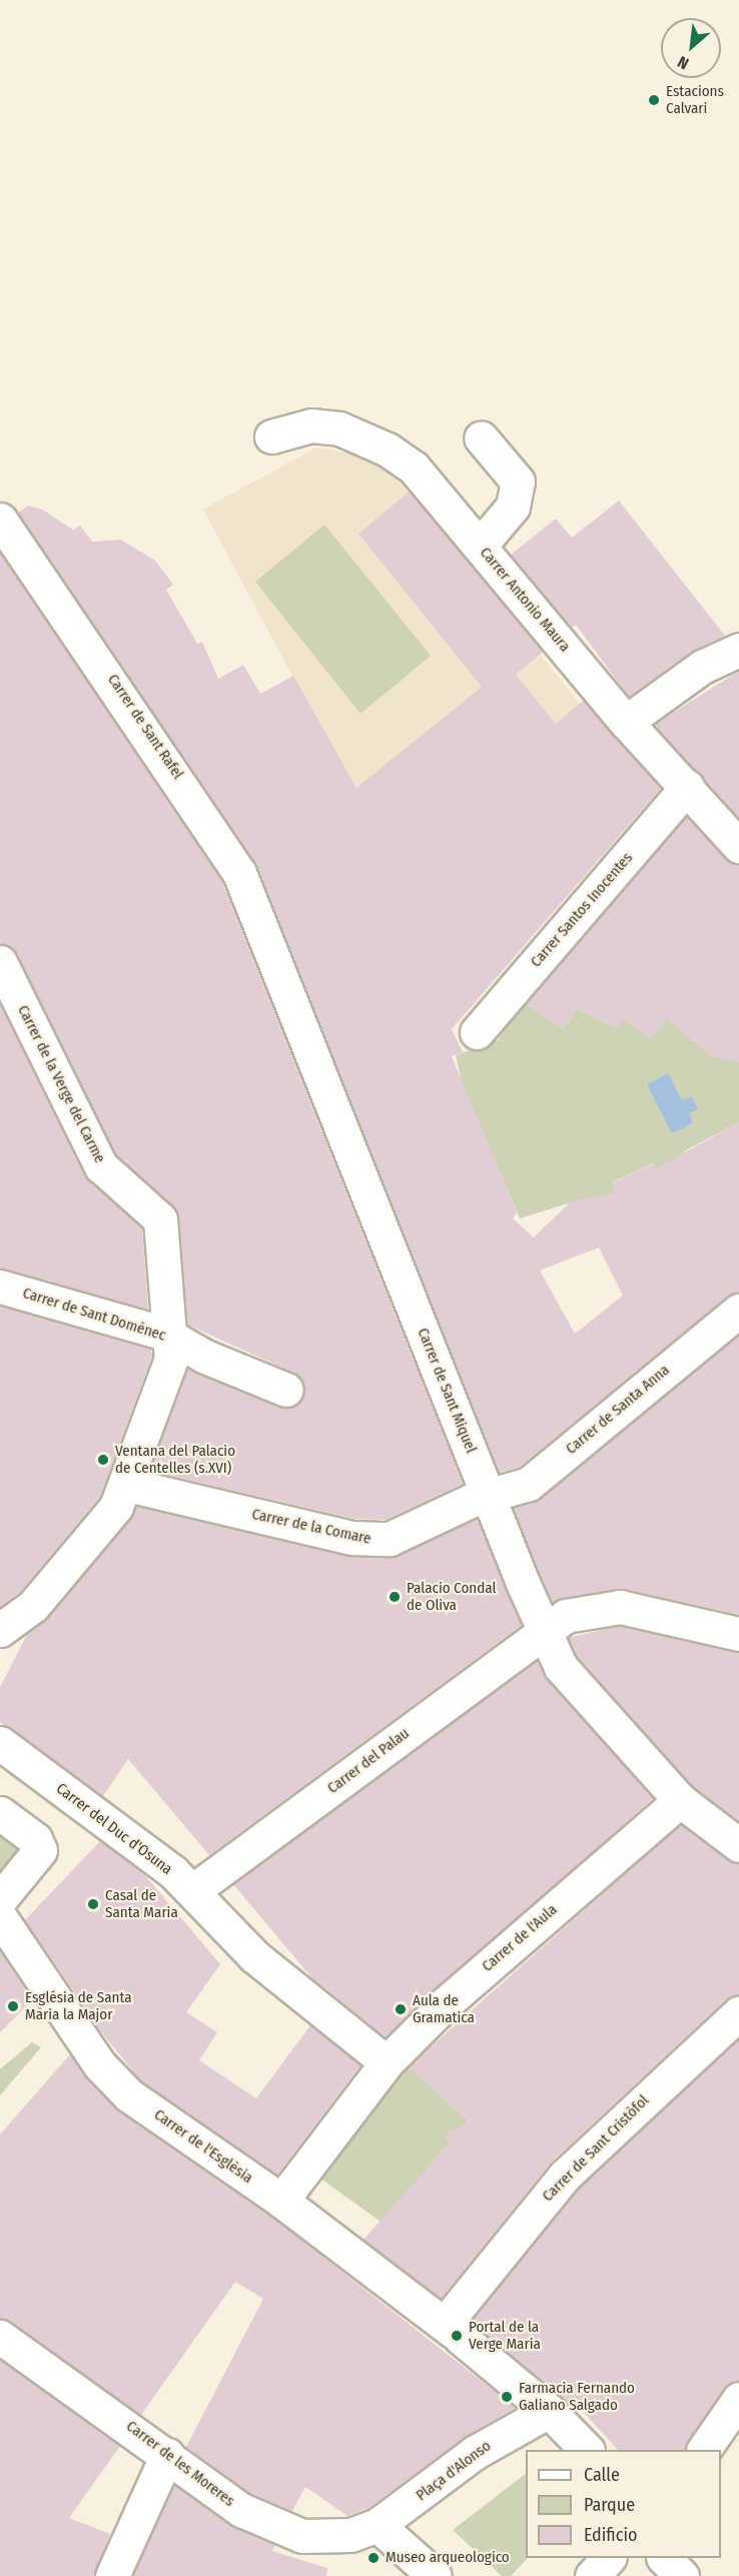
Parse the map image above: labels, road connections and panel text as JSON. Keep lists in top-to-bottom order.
{
  "streets": {
    "street": [
      "Carrer Antonio Maura",
      "Carrer de Sant Rafel",
      "Carrer Santos Inocentes",
      "Carrer de la Verge del Carme",
      "Carrer de Sant Domènec",
      "Carrer de Sant Miquel",
      "Carrer de Santa Anna",
      "Carrer de la Comare",
      "Carrer del Palau",
      "Carrer del Duc d'Osuna",
      "Carrer de l'Aula",
      "Carrer de l'Esglèsia",
      "Carrer de Sant Cristòfol",
      "Carrer de les Moreres",
      "Plaça d'Alonso"
    ]
  },
  "crossings": [
    ["Carrer Antonio Maura", "Carrer Santos Inocentes"],
    ["Carrer de Sant Rafel", "Carrer de Sant Miquel"],
    ["Carrer de la Verge del Carme", "Carrer de Sant Domènec"],
    ["Carrer de la Verge del Carme", "Carrer de la Comare"],
    ["Carrer de Sant Miquel", "Carrer de Santa Anna"],
    ["Carrer de Sant Miquel", "Carrer de la Comare"],
    ["Carrer de Sant Miquel", "Carrer del Palau"],
    ["Carrer de Sant Miquel", "Carrer de l'Aula"],
    ["Carrer de Santa Anna", "Carrer de la Comare"],
    ["Carrer del Palau", "Carrer del Duc d'Osuna"],
    ["Carrer del Duc d'Osuna", "Carrer de l'Aula"],
    ["Carrer de l'Aula", "Carrer de l'Esglèsia"],
    ["Carrer de l'Esglèsia", "Carrer de Sant Cristòfol"],
    ["Carrer de l'Esglèsia", "Plaça d'Alonso"],
    ["Carrer de les Moreres", "Plaça d'Alonso"]
  ],
  "places": [
    "Estacions Calvari",
    "Ventana del Palacio de Centelles (s.XVI)",
    "Palacio Condal de Oliva",
    "Casal de Santa Maria",
    "Església de Santa Maria la Major",
    "Aula de Gramatica",
    "Portal de la Verge Maria",
    "Farmacia Fernando Galiano Salgado",
    "Museo arqueologico"
  ],
  "legend": ["Calle", "Parque", "Edificio"],
  "north": "bottom left"
}
